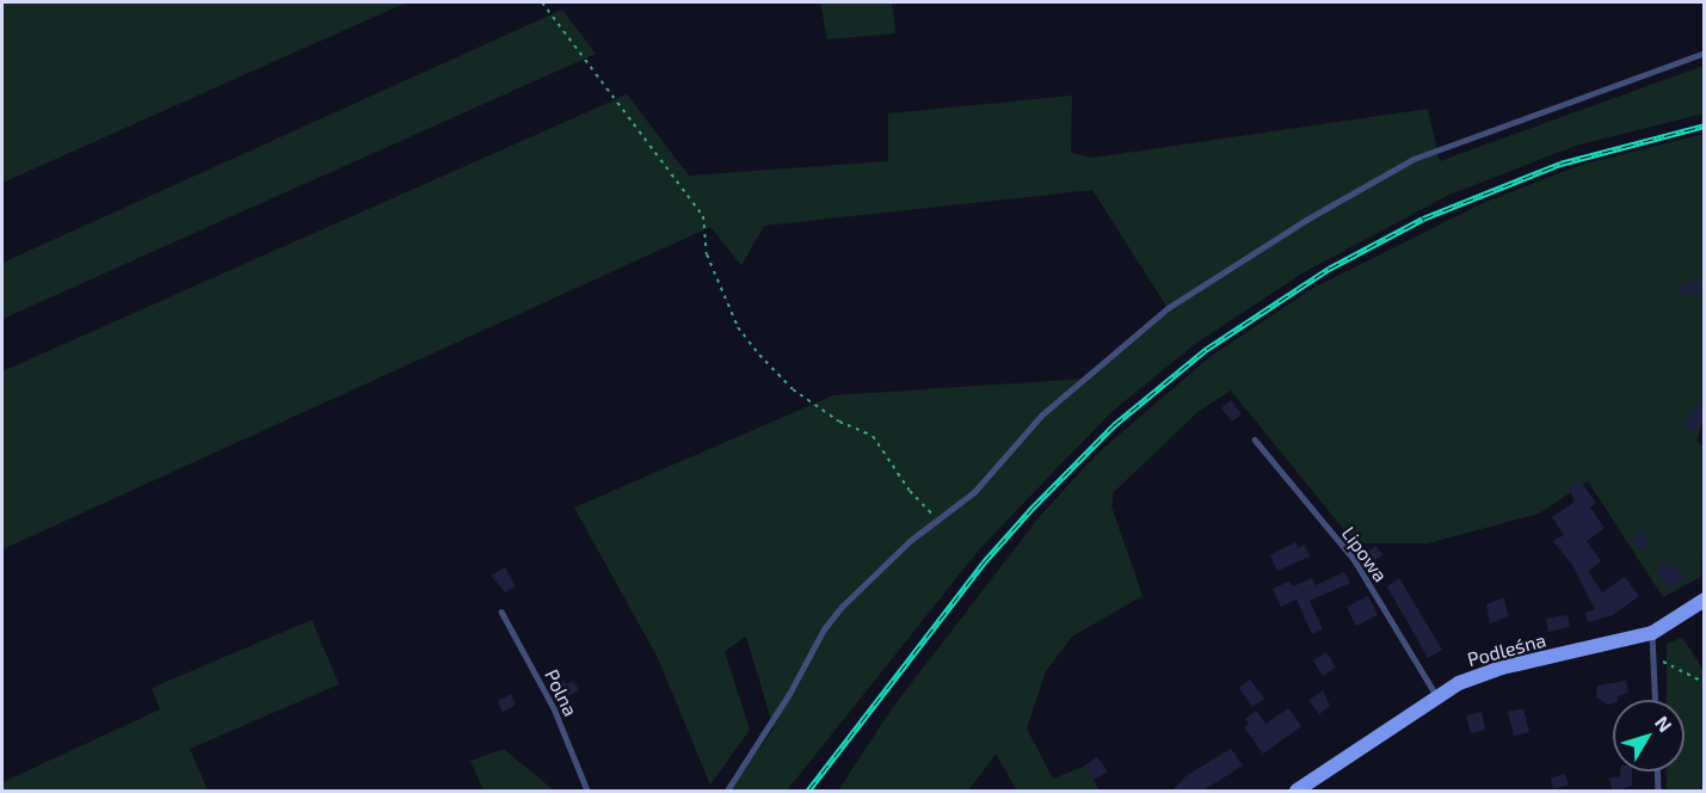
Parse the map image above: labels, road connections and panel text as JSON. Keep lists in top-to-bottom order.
{
  "streets": {
    "street": ["Podleśna"],
    "lane": ["Lipowa", "Polna"]
  },
  "crossings": [
    ["Lipowa", "Podleśna"]
  ],
  "north": "top right"
}
